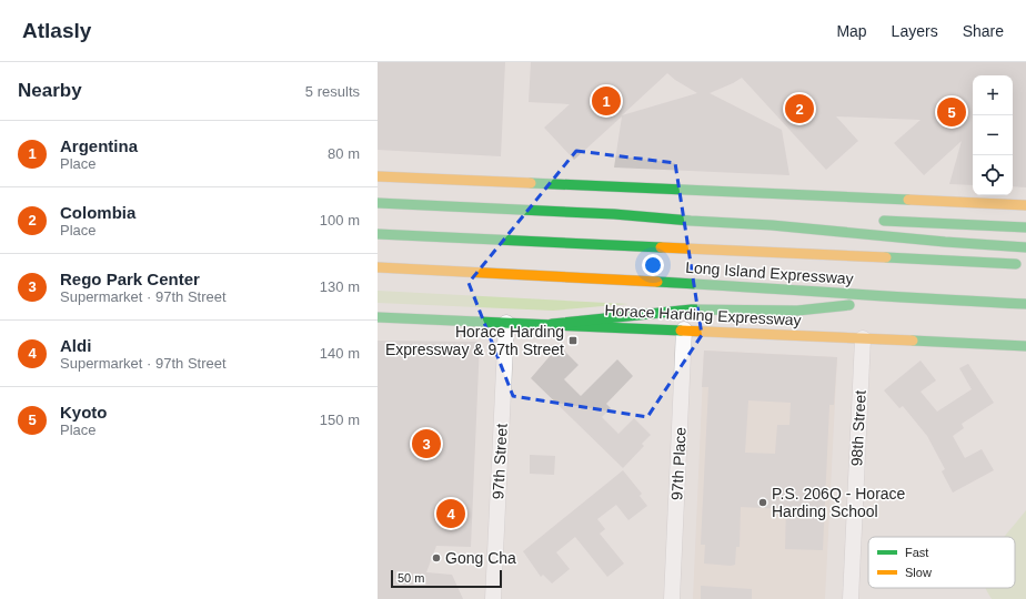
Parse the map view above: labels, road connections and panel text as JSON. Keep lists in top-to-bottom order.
{
  "streets": {
    "main road": ["Long Island Expressway", "Horace Harding Expressway"],
    "street": ["98th Street", "97th Street", "97th Place"]
  },
  "crossings": [
    ["Horace Harding Expressway", "98th Street"],
    ["Horace Harding Expressway", "97th Street"],
    ["Horace Harding Expressway", "97th Place"]
  ],
  "places": {
    "transit": ["Horace Harding Expressway & 97th Street"],
    "other": ["P.S. 206Q - Horace Harding School", "Gong Cha"]
  },
  "legend": ["Fast", "Slow"],
  "scale_bar": "50 m",
  "page": {
    "header": "Atlasly",
    "nav": ["Map", "Layers", "Share"],
    "heading": ["Nearby", "5 results"],
    "map_buttons": ["+", "−"],
    "pins": [
      "1",
      "2",
      "5",
      "3",
      "4"
    ],
    "list": [
      {
        "mark": "1",
        "name": "Argentina",
        "note": "Place",
        "value": "80 m"
      },
      {
        "mark": "2",
        "name": "Colombia",
        "note": "Place",
        "value": "100 m"
      },
      {
        "mark": "3",
        "name": "Rego Park Center",
        "note": "Supermarket · 97th Street",
        "value": "130 m"
      },
      {
        "mark": "4",
        "name": "Aldi",
        "note": "Supermarket · 97th Street",
        "value": "140 m"
      },
      {
        "mark": "5",
        "name": "Kyoto",
        "note": "Place",
        "value": "150 m"
      }
    ],
    "scale": "50 m"
  }
}
